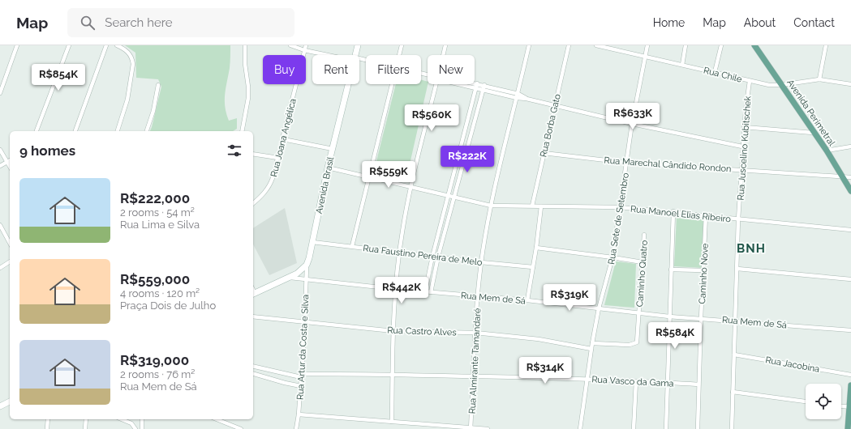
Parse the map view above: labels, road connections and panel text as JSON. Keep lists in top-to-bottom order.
{
  "streets": {
    "main road": ["Avenida Perimetral"],
    "street": [
      "Rua Chile",
      "Rua Borba Gato",
      "Rua Joana Angélica",
      "Rua Juscelino Kubitschek",
      "Rua Marechal Cândido Rondon",
      "Avenida Brasil",
      "Rua Manoel Elias Ribeiro",
      "Rua Sete de Setembro",
      "Rua Faustino Pereira de Melo",
      "Caminho Quatro",
      "Caminho Nove",
      "Rua Mem de Sá",
      "Rua Castro Alves",
      "Rua Artur da Costa e Silva",
      "Rua Almirante Tamandaré",
      "Rua Jacobina",
      "Rua Vasco da Gama"
    ]
  },
  "crossings": [
    ["Rua Chile", "Avenida Perimetral"],
    ["Rua Chile", "Rua Juscelino Kubitschek"],
    ["Rua Chile", "Rua Sete de Setembro"],
    ["Avenida Perimetral", "Rua Marechal Cândido Rondon"],
    ["Rua Borba Gato", "Rua Marechal Cândido Rondon"],
    ["Rua Borba Gato", "Rua Manoel Elias Ribeiro"],
    ["Rua Juscelino Kubitschek", "Rua Marechal Cândido Rondon"],
    ["Rua Juscelino Kubitschek", "Rua Manoel Elias Ribeiro"],
    ["Rua Juscelino Kubitschek", "Rua Mem de Sá"],
    ["Rua Juscelino Kubitschek", "Rua Jacobina"],
    ["Rua Marechal Cândido Rondon", "Rua Sete de Setembro"],
    ["Avenida Brasil", "Rua Manoel Elias Ribeiro"],
    ["Avenida Brasil", "Rua Faustino Pereira de Melo"],
    ["Avenida Brasil", "Rua Artur da Costa e Silva"],
    ["Rua Manoel Elias Ribeiro", "Rua Sete de Setembro"],
    ["Rua Manoel Elias Ribeiro", "Caminho Nove"],
    ["Rua Manoel Elias Ribeiro", "Rua Almirante Tamandaré"],
    ["Rua Sete de Setembro", "Caminho Quatro"],
    ["Rua Sete de Setembro", "Rua Mem de Sá"],
    ["Rua Sete de Setembro", "Rua Castro Alves"],
    ["Rua Sete de Setembro", "Rua Vasco da Gama"],
    ["Rua Faustino Pereira de Melo", "Rua Almirante Tamandaré"],
    ["Caminho Quatro", "Rua Mem de Sá"],
    ["Caminho Nove", "Rua Mem de Sá"],
    ["Caminho Nove", "Rua Vasco da Gama"],
    ["Rua Mem de Sá", "Rua Artur da Costa e Silva"],
    ["Rua Mem de Sá", "Rua Almirante Tamandaré"],
    ["Rua Castro Alves", "Rua Artur da Costa e Silva"],
    ["Rua Castro Alves", "Rua Almirante Tamandaré"],
    ["Rua Artur da Costa e Silva", "Rua Vasco da Gama"],
    ["Rua Almirante Tamandaré", "Rua Vasco da Gama"]
  ],
  "districts": ["BNH"],
  "page": {
    "header": "Map",
    "search": "Search here",
    "nav": [
      "Home",
      "Map",
      "About",
      "Contact"
    ],
    "chip": [
      "Buy",
      "Rent",
      "Filters",
      "New"
    ],
    "price": [
      "R$854K",
      "R$633K",
      "R$560K",
      "R$222K",
      "R$559K",
      "R$442K",
      "R$319K",
      "R$584K",
      "R$314K"
    ],
    "heading": "9 homes",
    "list": [
      {
        "name": "R$222,000",
        "note": "2 rooms · 54 m² · Rua Lima e Silva"
      },
      {
        "name": "R$559,000",
        "note": "4 rooms · 120 m² · Praça Dois de Julho"
      },
      {
        "name": "R$319,000",
        "note": "2 rooms · 76 m² · Rua Mem de Sá"
      }
    ]
  }
}
